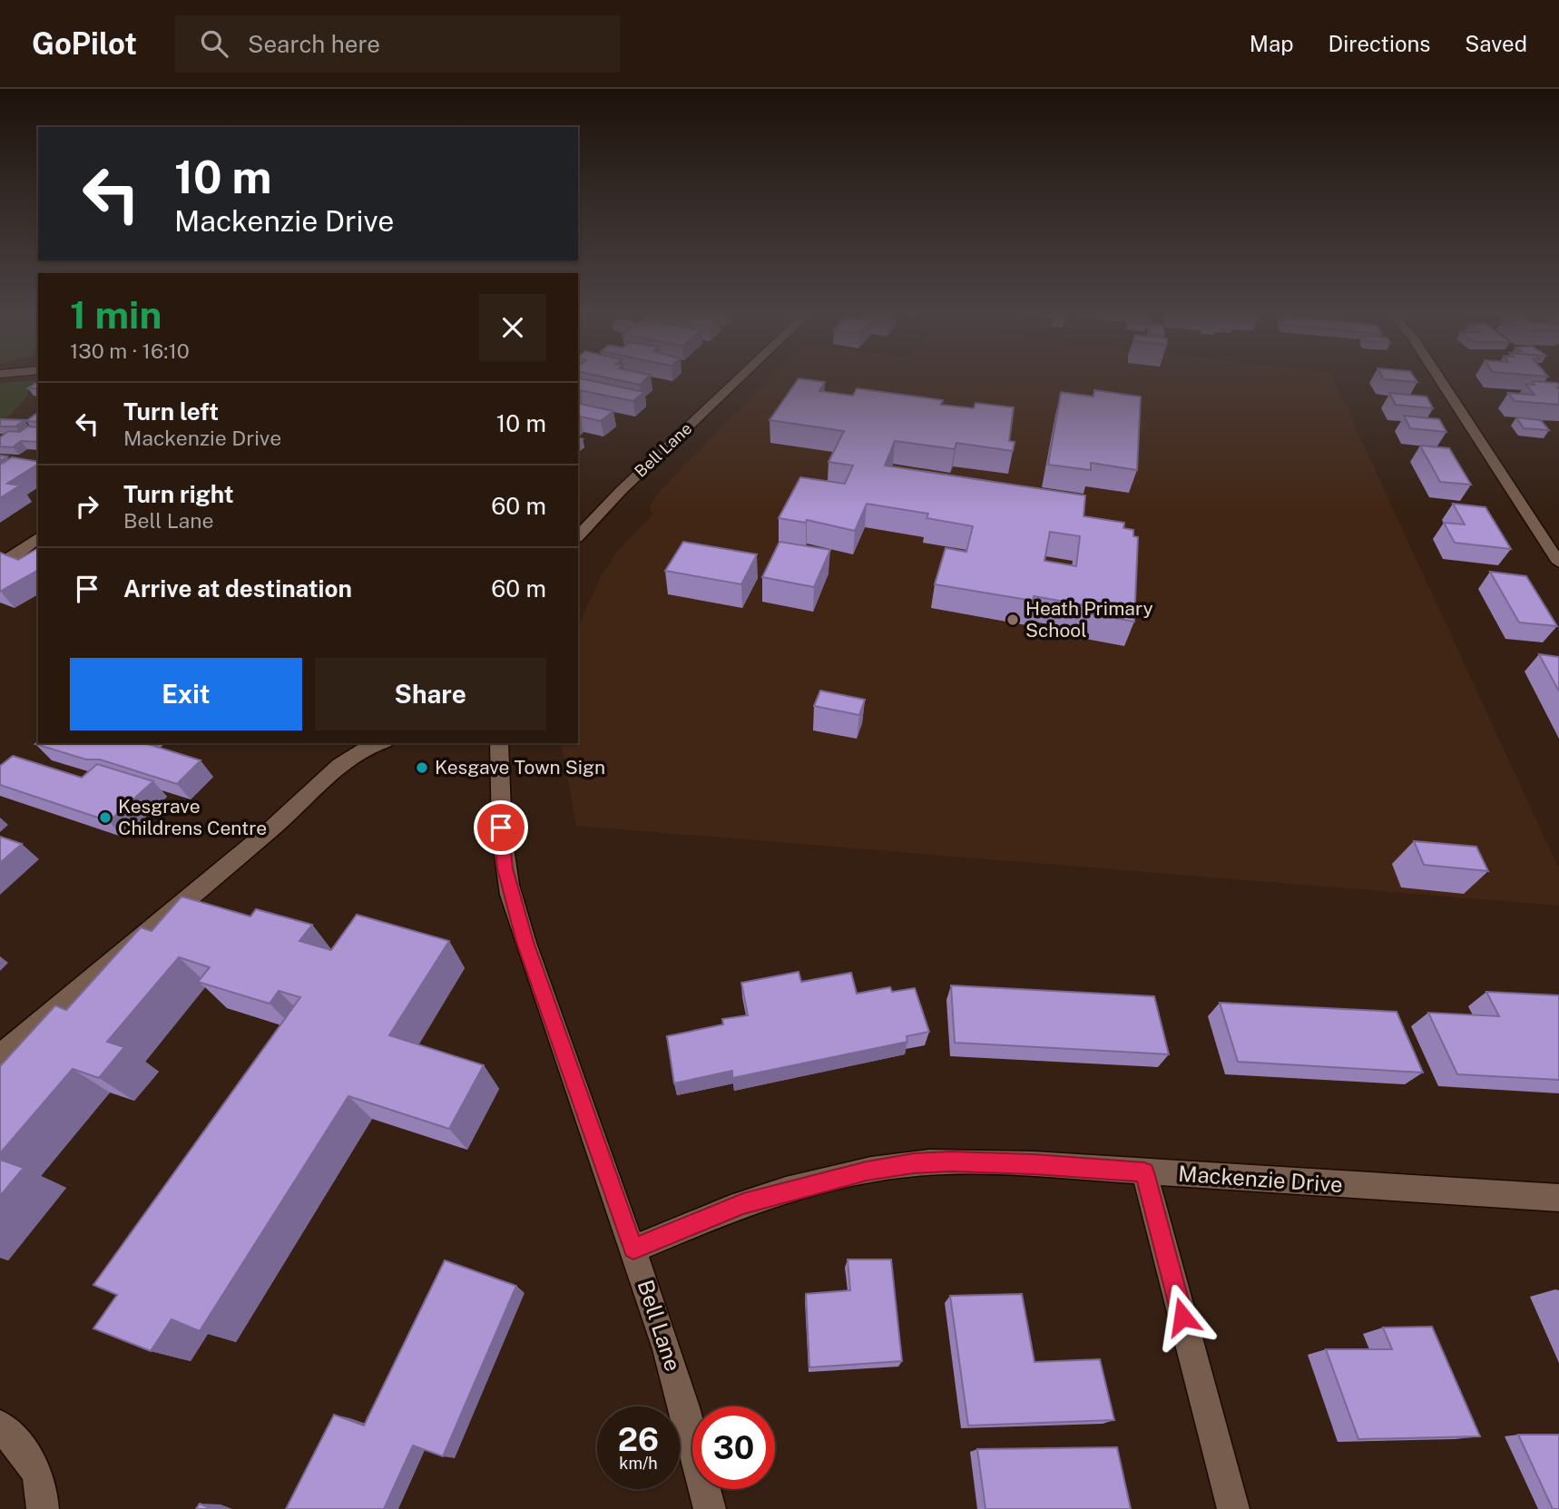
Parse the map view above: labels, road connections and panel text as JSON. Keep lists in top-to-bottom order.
{
  "streets": {
    "street": ["Bell Lane", "Mackenzie Drive"]
  },
  "crossings": [
    ["Bell Lane", "Mackenzie Drive"]
  ],
  "places": ["Heath Primary School", "Kesgave Town Sign", "Kesgrave Childrens Centre"],
  "page": {
    "header": "GoPilot",
    "search": "Search here",
    "nav": ["Map", "Directions", "Saved"],
    "turn": ["10 m", "Mackenzie Drive"],
    "heading": ["1 min", "130 m · 16:10"],
    "list": [
      {
        "name": "Turn left",
        "note": "Mackenzie Drive",
        "value": "10 m"
      },
      {
        "name": "Turn right",
        "note": "Bell Lane",
        "value": "60 m"
      },
      {
        "name": "Arrive at destination",
        "value": "60 m"
      }
    ],
    "buttons": ["Exit", "Share"],
    "speed": "26 km/h",
    "limit": "30"
  }
}
